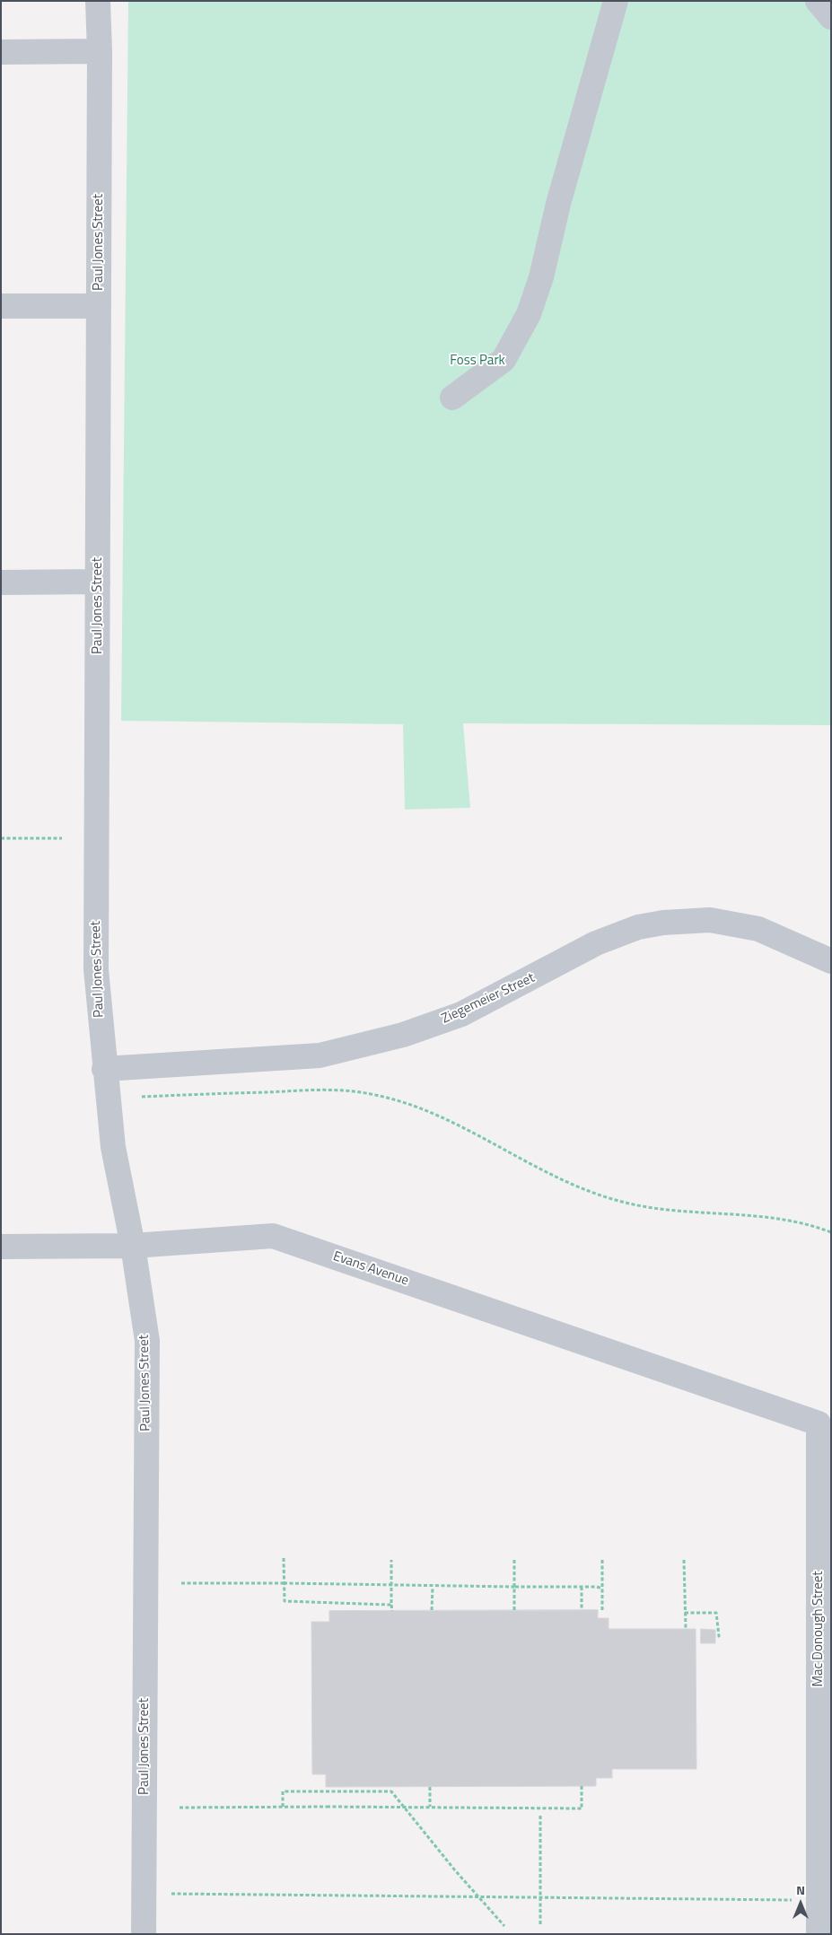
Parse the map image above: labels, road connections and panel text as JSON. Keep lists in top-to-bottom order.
{
  "streets": {
    "street": [
      "Paul Jones Street",
      "Ziegemeier Street",
      "Evans Avenue",
      "Mac Donough Street"
    ]
  },
  "crossings": [
    ["Paul Jones Street", "Ziegemeier Street"],
    ["Paul Jones Street", "Evans Avenue"],
    ["Evans Avenue", "Mac Donough Street"]
  ],
  "parks": ["Foss Park"],
  "north": "top"
}
